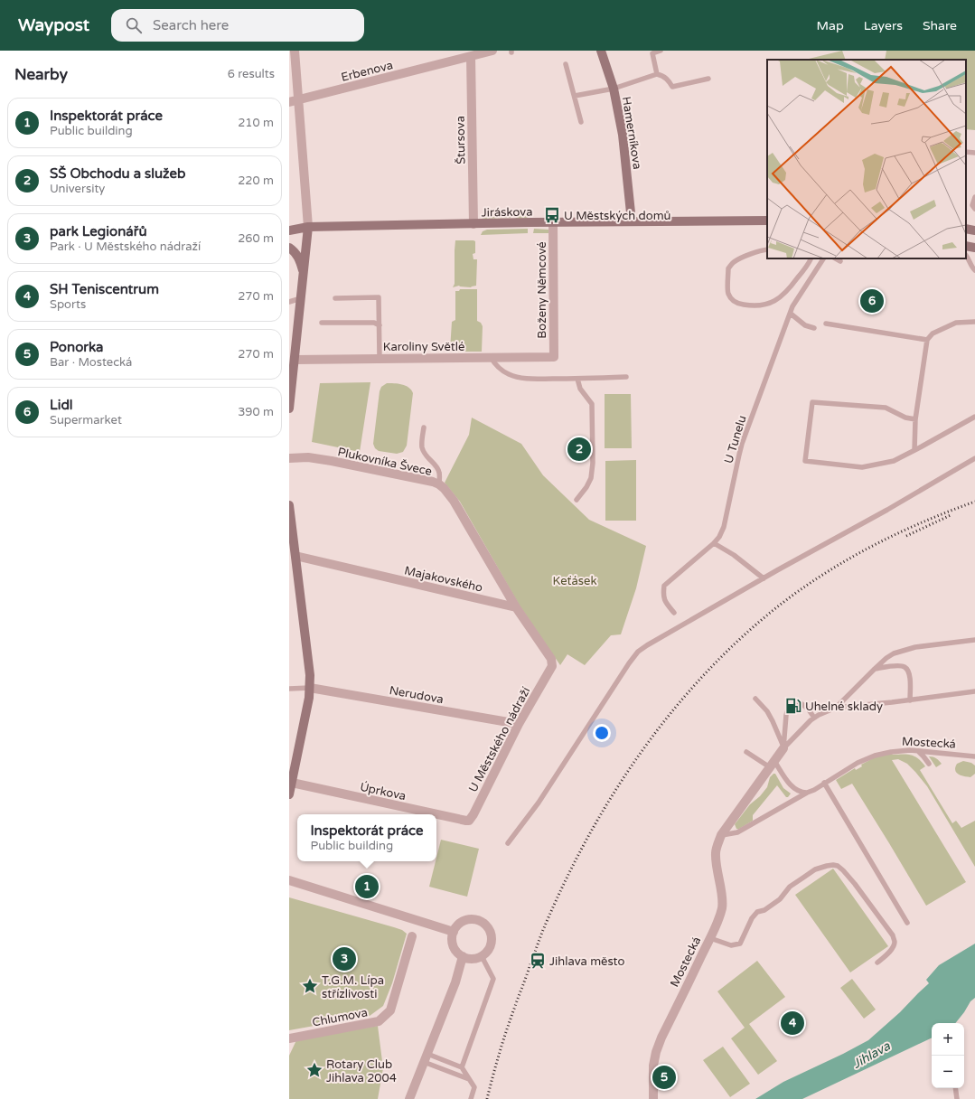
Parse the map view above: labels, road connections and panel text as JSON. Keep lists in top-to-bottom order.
{
  "streets": {
    "street": [
      "Erbenova",
      "Hamerníkova",
      "Štursova",
      "Jiráskova",
      "Boženy Němcové",
      "Karoliny Světlé",
      "Plukovníka Švece",
      "Majakovského",
      "Nerudova",
      "U Městského nádraží",
      "Mostecká",
      "Úprkova",
      "Chlumova"
    ],
    "lane": ["U Tunelu"]
  },
  "crossings": [
    ["Erbenova", "Štursova"],
    ["Hamerníkova", "Jiráskova"],
    ["Štursova", "Jiráskova"],
    ["Jiráskova", "Boženy Němcové"],
    ["Boženy Němcové", "Karoliny Světlé"],
    ["Plukovníka Švece", "Majakovského"],
    ["Plukovníka Švece", "U Městského nádraží"],
    ["Majakovského", "U Městského nádraží"],
    ["Nerudova", "U Městského nádraží"],
    ["U Městského nádraží", "Úprkova"]
  ],
  "water": ["Jihlava"],
  "parks": ["Keťásek"],
  "places": {
    "bus stop": ["U Městských domů"],
    "fuel station": ["Uhelné sklady"],
    "station": ["Jihlava město"],
    "place": ["T.G.M. Lípa střízlivosti", "Rotary Club Jihlava 2004"]
  },
  "page": {
    "header": "Waypost",
    "search": "Search here",
    "nav": ["Map", "Layers", "Share"],
    "heading": ["Nearby", "6 results"],
    "list": [
      {
        "mark": "1",
        "name": "Inspektorát práce",
        "note": "Public building",
        "value": "210 m"
      },
      {
        "mark": "2",
        "name": "SŠ Obchodu a služeb",
        "note": "University",
        "value": "220 m"
      },
      {
        "mark": "3",
        "name": "park Legionářů",
        "note": "Park · U Městského nádraží",
        "value": "260 m"
      },
      {
        "mark": "4",
        "name": "SH Teniscentrum",
        "note": "Sports",
        "value": "270 m"
      },
      {
        "mark": "5",
        "name": "Ponorka",
        "note": "Bar · Mostecká",
        "value": "270 m"
      },
      {
        "mark": "6",
        "name": "Lidl",
        "note": "Supermarket",
        "value": "390 m"
      }
    ],
    "pins": [
      "6",
      "2",
      "1",
      "3",
      "4",
      "5"
    ],
    "popup": ["Inspektorát práce", "Public building"],
    "map_buttons": ["+", "−"]
  }
}
